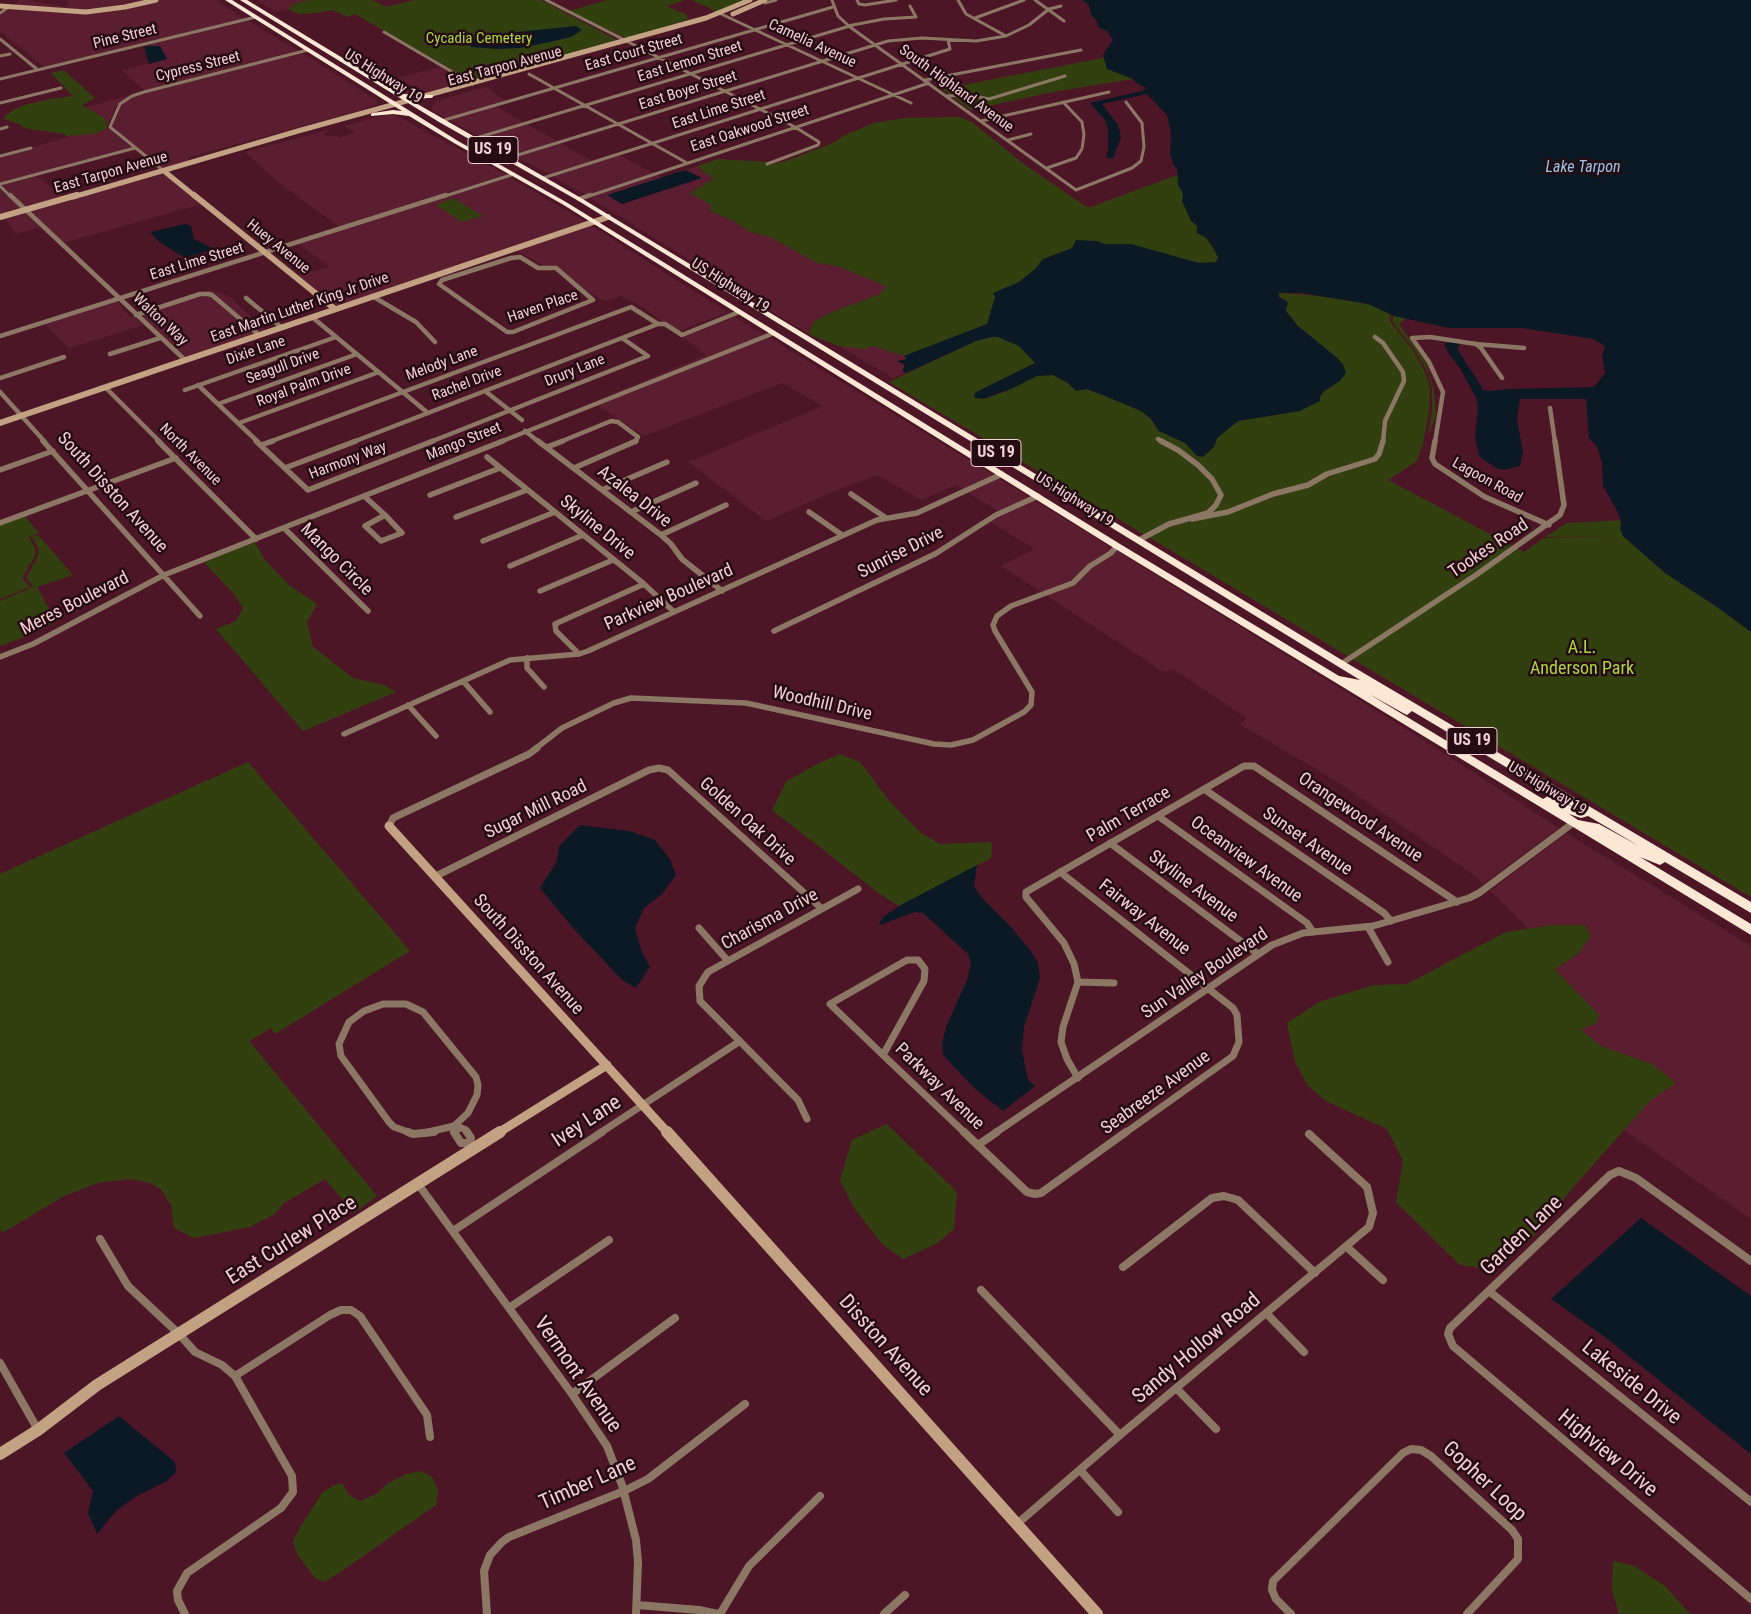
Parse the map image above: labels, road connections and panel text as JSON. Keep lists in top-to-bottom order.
{
  "streets": {
    "highway": ["US Highway 19", "US 19"],
    "street": [
      "Pine Street",
      "Camelia Avenue",
      "East Court Street",
      "East Lemon Street",
      "Cypress Street",
      "East Tarpon Avenue",
      "South Highland Avenue",
      "East Boyer Street",
      "East Lime Street",
      "East Oakwood Street",
      "Huey Avenue",
      "Haven Place",
      "East Martin Luther King Jr Drive",
      "Walton Way",
      "Dixie Lane",
      "Melody Lane",
      "Seagull Drive",
      "Drury Lane",
      "Rachel Drive",
      "Royal Palm Drive",
      "Mango Street",
      "North Avenue",
      "Harmony Way",
      "Lagoon Road",
      "South Disston Avenue",
      "Azalea Drive",
      "Skyline Drive",
      "Tookes Road",
      "Sunrise Drive",
      "Mango Circle",
      "Parkview Boulevard",
      "Meres Boulevard",
      "Woodhill Drive",
      "Sugar Mill Road",
      "Palm Terrace",
      "Orangewood Avenue",
      "Golden Oak Drive",
      "Sunset Avenue",
      "Oceanview Avenue",
      "Skyline Avenue",
      "Fairway Avenue",
      "Charisma Drive",
      "Sun Valley Boulevard",
      "Parkway Avenue",
      "Seabreeze Avenue",
      "Ivey Lane",
      "Garden Lane",
      "East Curlew Place",
      "Disston Avenue",
      "Sandy Hollow Road",
      "Vermont Avenue",
      "Lakeside Drive",
      "Highview Drive",
      "Gopher Loop",
      "Timber Lane"
    ]
  },
  "crossings": [
    ["Pine Street", "US Highway 19"],
    ["Camelia Avenue", "East Court Street"],
    ["Camelia Avenue", "East Lemon Street"],
    ["Camelia Avenue", "East Tarpon Avenue"],
    ["Camelia Avenue", "East Boyer Street"],
    ["Camelia Avenue", "East Lime Street"],
    ["Camelia Avenue", "East Oakwood Street"],
    ["East Court Street", "US Highway 19"],
    ["East Court Street", "South Highland Avenue"],
    ["East Lemon Street", "US Highway 19"],
    ["East Lemon Street", "South Highland Avenue"],
    ["Cypress Street", "US Highway 19"],
    ["East Tarpon Avenue", "US Highway 19"],
    ["East Tarpon Avenue", "Huey Avenue"],
    ["East Tarpon Avenue", "Walton Way"],
    ["US Highway 19", "East Boyer Street"],
    ["US Highway 19", "East Lime Street"],
    ["US Highway 19", "East Oakwood Street"],
    ["US Highway 19", "East Martin Luther King Jr Drive"],
    ["US Highway 19", "Mango Street"],
    ["US Highway 19", "Tookes Road"],
    ["US Highway 19", "Sunrise Drive"],
    ["US Highway 19", "Parkview Boulevard"],
    ["US Highway 19", "Woodhill Drive"],
    ["US Highway 19", "Sun Valley Boulevard"],
    ["South Highland Avenue", "East Boyer Street"],
    ["South Highland Avenue", "East Lime Street"],
    ["South Highland Avenue", "East Oakwood Street"],
    ["East Boyer Street", "East Lime Street"],
    ["East Lime Street", "Huey Avenue"],
    ["East Lime Street", "Walton Way"],
    ["Huey Avenue", "East Martin Luther King Jr Drive"],
    ["East Martin Luther King Jr Drive", "Walton Way"],
    ["East Martin Luther King Jr Drive", "North Avenue"],
    ["East Martin Luther King Jr Drive", "South Disston Avenue"],
    ["Dixie Lane", "Harmony Way"],
    ["Melody Lane", "Rachel Drive"],
    ["Melody Lane", "Harmony Way"],
    ["Seagull Drive", "Harmony Way"],
    ["Drury Lane", "Rachel Drive"],
    ["Drury Lane", "Harmony Way"],
    ["Rachel Drive", "Harmony Way"],
    ["Royal Palm Drive", "Harmony Way"],
    ["Mango Street", "North Avenue"],
    ["Mango Street", "South Disston Avenue"],
    ["Mango Street", "Azalea Drive"],
    ["Mango Street", "Mango Circle"],
    ["Mango Street", "Meres Boulevard"],
    ["Lagoon Road", "Tookes Road"],
    ["South Disston Avenue", "Meres Boulevard"],
    ["South Disston Avenue", "Woodhill Drive"],
    ["South Disston Avenue", "Sugar Mill Road"],
    ["South Disston Avenue", "Ivey Lane"],
    ["South Disston Avenue", "East Curlew Place"],
    ["South Disston Avenue", "Disston Avenue"],
    ["Azalea Drive", "Parkview Boulevard"],
    ["Skyline Drive", "Parkview Boulevard"],
    ["Sugar Mill Road", "Golden Oak Drive"],
    ["Palm Terrace", "Orangewood Avenue"],
    ["Palm Terrace", "Sunset Avenue"],
    ["Palm Terrace", "Oceanview Avenue"],
    ["Palm Terrace", "Skyline Avenue"],
    ["Palm Terrace", "Fairway Avenue"],
    ["Orangewood Avenue", "Sun Valley Boulevard"],
    ["Golden Oak Drive", "Charisma Drive"],
    ["Sunset Avenue", "Sun Valley Boulevard"],
    ["Oceanview Avenue", "Sun Valley Boulevard"],
    ["Skyline Avenue", "Sun Valley Boulevard"],
    ["Fairway Avenue", "Sun Valley Boulevard"],
    ["Fairway Avenue", "Seabreeze Avenue"],
    ["Charisma Drive", "Ivey Lane"],
    ["Sun Valley Boulevard", "Parkway Avenue"],
    ["Sun Valley Boulevard", "Seabreeze Avenue"],
    ["Parkway Avenue", "Seabreeze Avenue"],
    ["Ivey Lane", "Disston Avenue"],
    ["Ivey Lane", "Vermont Avenue"],
    ["Garden Lane", "Lakeside Drive"],
    ["Garden Lane", "Highview Drive"],
    ["East Curlew Place", "Vermont Avenue"],
    ["Disston Avenue", "Sandy Hollow Road"],
    ["Vermont Avenue", "Timber Lane"]
  ],
  "water": ["Lake Tarpon"],
  "parks": ["Cycadia Cemetery", "A.L. Anderson Park"]
}
